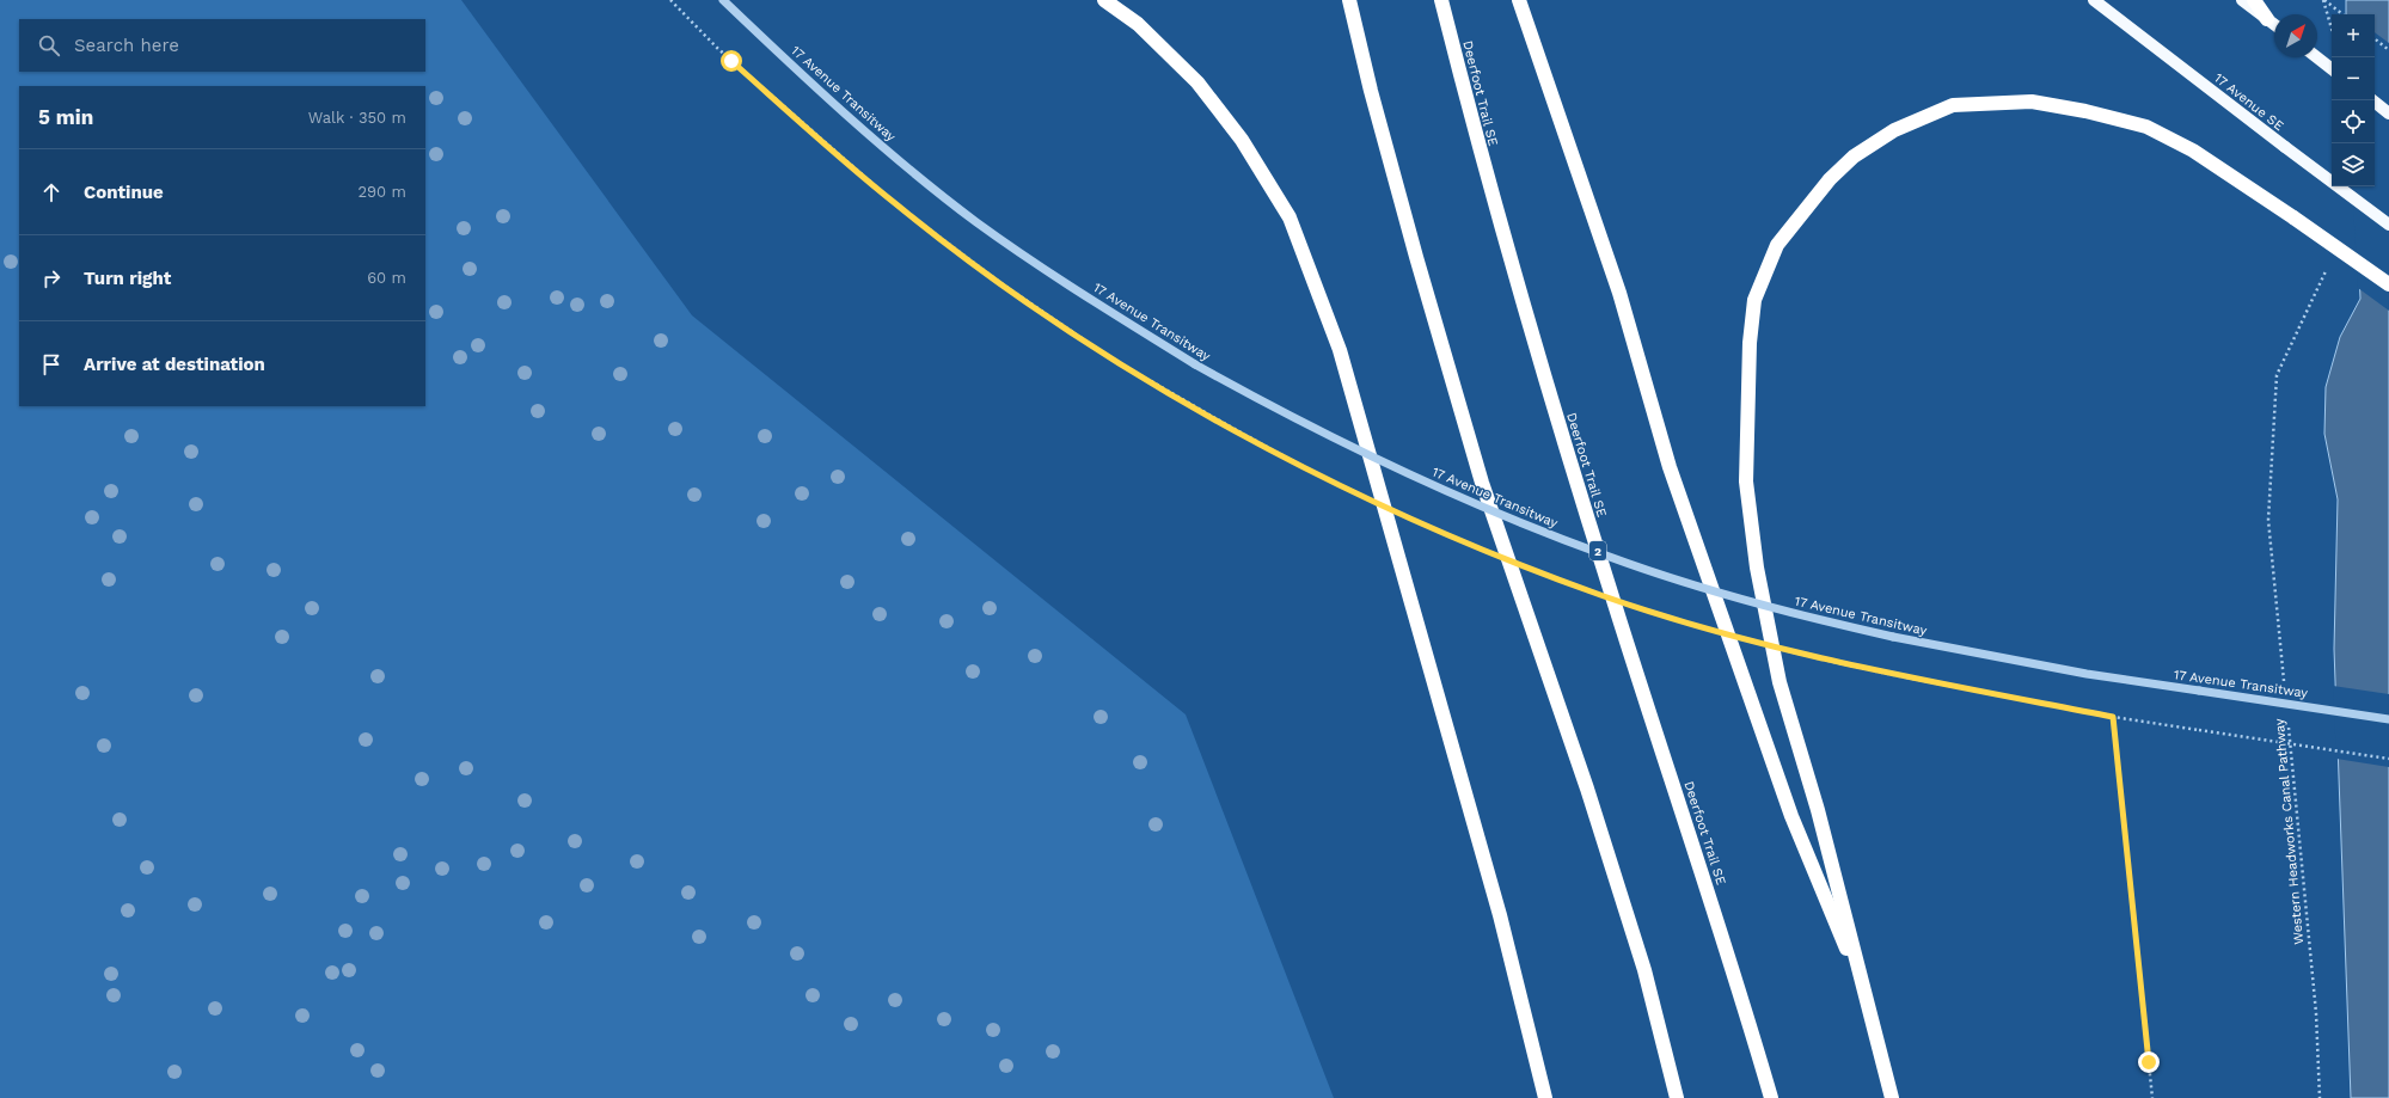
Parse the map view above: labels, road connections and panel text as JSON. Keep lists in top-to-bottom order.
{
  "streets": {
    "highway": ["Deerfoot Trail SE", "2"],
    "main road": ["17 Avenue SE"],
    "lane": ["17 Avenue Transitway"],
    "path": ["Western Headworks Canal Pathway"]
  },
  "north": "top right",
  "page": {
    "map_buttons": ["+", "−"],
    "search": "Search here",
    "heading": ["5 min", "Walk · 350 m"],
    "list": [
      ["Continue", "290 m"],
      ["Turn right", "60 m"],
      "Arrive at destination"
    ]
  }
}
